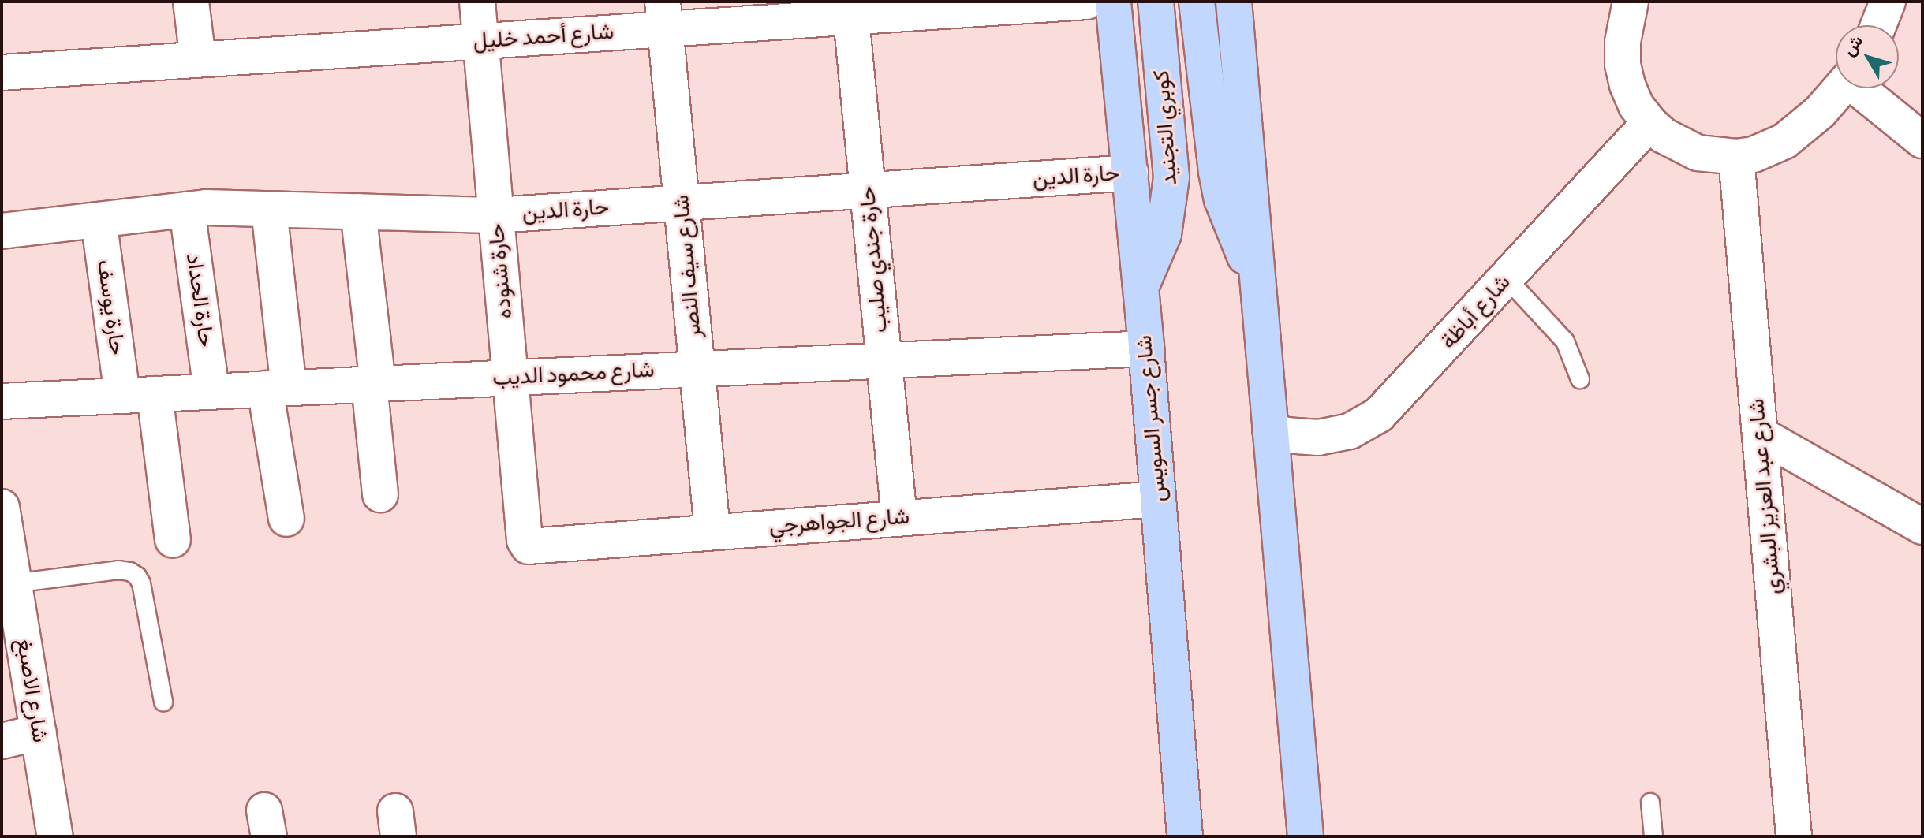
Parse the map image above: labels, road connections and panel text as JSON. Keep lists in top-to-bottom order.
{
  "streets": {
    "main road": ["كوبري التجنيد", "شارع جسر السويس"],
    "street": [
      "شارع أحمد خليل",
      "حارة الدين",
      "حارة جندي صليب",
      "شارع سيف النصر",
      "حارة شنوده",
      "حارة الحداد",
      "حارة يوسف",
      "شارع أباظة",
      "شارع محمود الديب",
      "شارع عبد العزيز البشري",
      "شارع الجواهرجي",
      "شارع الاصبغ"
    ]
  },
  "crossings": [
    ["شارع أحمد خليل", "حارة جندي صليب"],
    ["شارع أحمد خليل", "شارع سيف النصر"],
    ["شارع أحمد خليل", "حارة شنوده"],
    ["كوبري التجنيد", "شارع جسر السويس"],
    ["حارة الدين", "حارة جندي صليب"],
    ["حارة الدين", "شارع سيف النصر"],
    ["حارة الدين", "حارة شنوده"],
    ["حارة الدين", "حارة الحداد"],
    ["حارة الدين", "حارة يوسف"],
    ["حارة الدين", "شارع جسر السويس"],
    ["حارة جندي صليب", "شارع محمود الديب"],
    ["حارة جندي صليب", "شارع الجواهرجي"],
    ["شارع سيف النصر", "شارع محمود الديب"],
    ["شارع سيف النصر", "شارع الجواهرجي"],
    ["حارة شنوده", "شارع محمود الديب"],
    ["حارة شنوده", "شارع الجواهرجي"],
    ["حارة الحداد", "شارع محمود الديب"],
    ["حارة يوسف", "شارع محمود الديب"],
    ["شارع محمود الديب", "شارع جسر السويس"],
    ["شارع جسر السويس", "شارع الجواهرجي"]
  ],
  "north": "top left"
}
